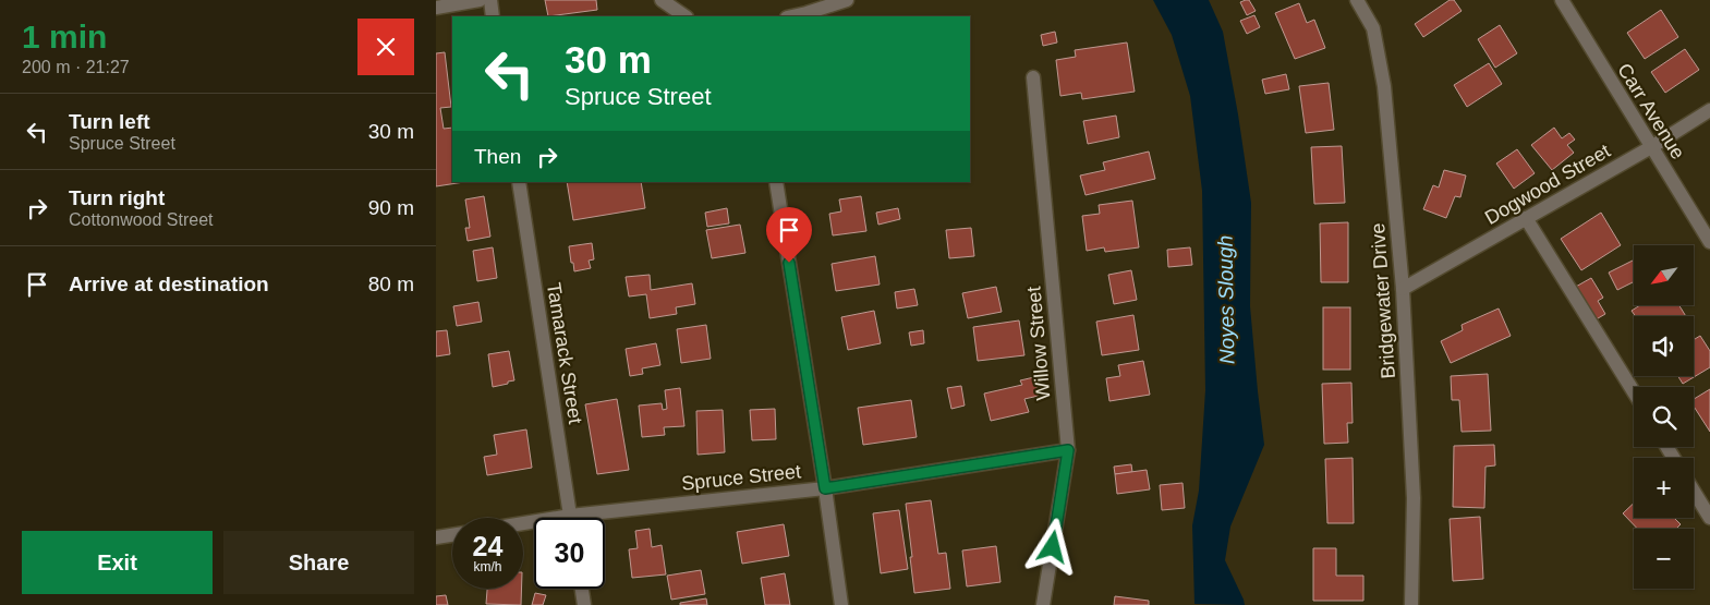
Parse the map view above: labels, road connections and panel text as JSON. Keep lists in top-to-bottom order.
{
  "streets": {
    "street": [
      "Carr Avenue",
      "Dogwood Street",
      "Bridgewater Drive",
      "Willow Street",
      "Tamarack Street",
      "Spruce Street"
    ]
  },
  "crossings": [
    ["Carr Avenue", "Dogwood Street"],
    ["Dogwood Street", "Bridgewater Drive"],
    ["Willow Street", "Spruce Street"],
    ["Tamarack Street", "Spruce Street"]
  ],
  "water": ["Noyes Slough"],
  "north": "bottom left",
  "page": {
    "heading": ["1 min", "200 m · 21:27"],
    "turn": ["30 m", "Spruce Street"],
    "list": [
      {
        "name": "Turn left",
        "note": "Spruce Street",
        "value": "30 m"
      },
      {
        "name": "Turn right",
        "note": "Cottonwood Street",
        "value": "90 m"
      },
      {
        "name": "Arrive at destination",
        "value": "80 m"
      }
    ],
    "then": "Then",
    "map_buttons": ["+", "−"],
    "speed": "24 km/h",
    "limit": "30",
    "buttons": ["Exit", "Share"]
  }
}
